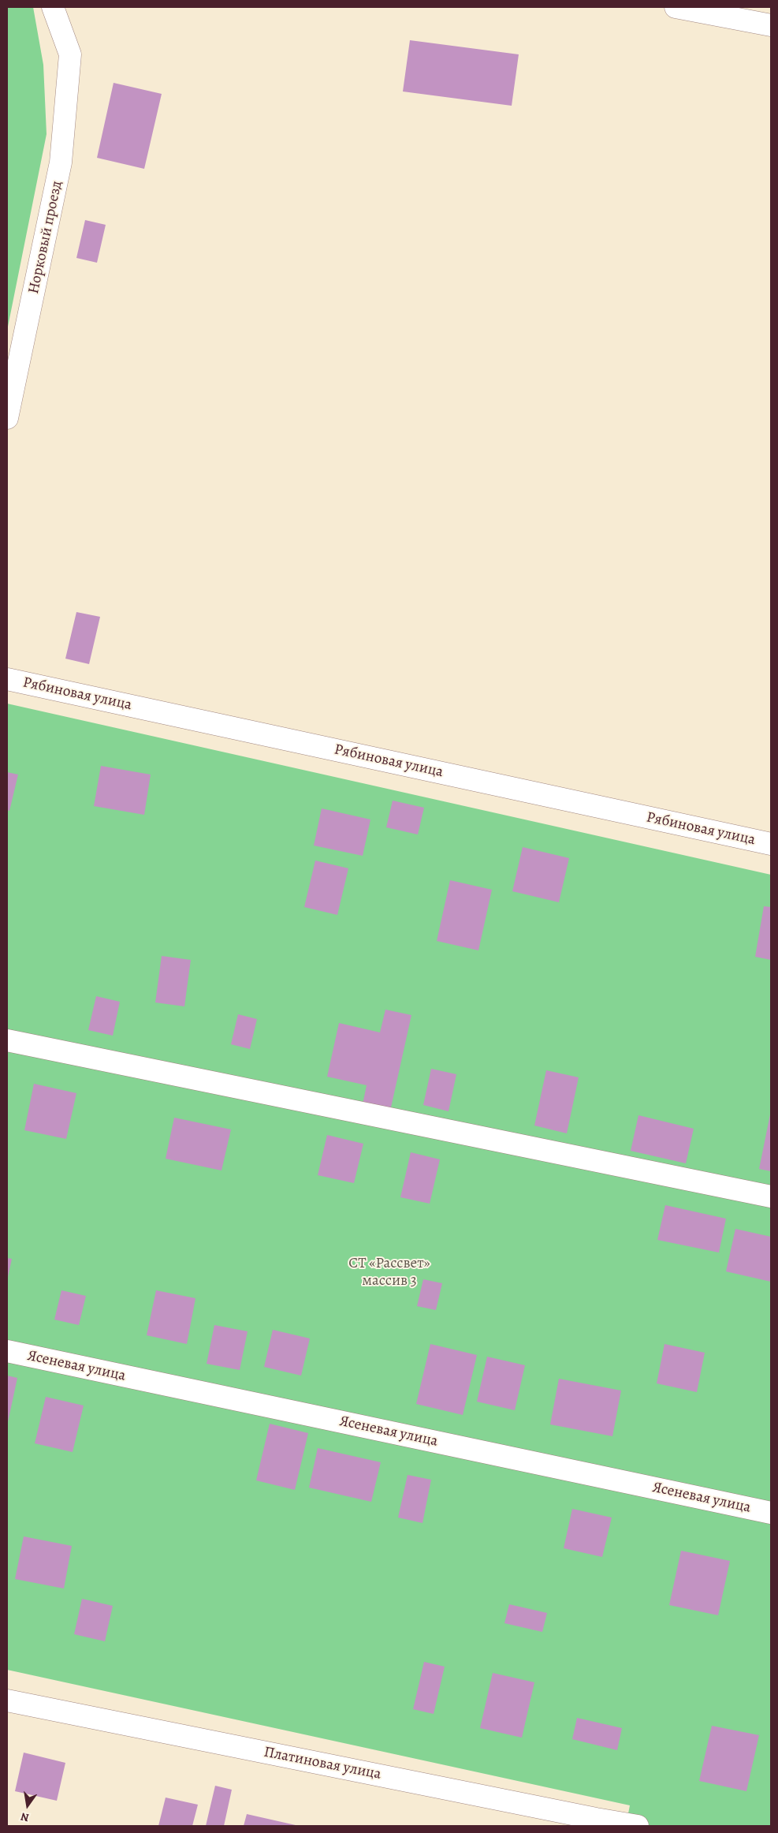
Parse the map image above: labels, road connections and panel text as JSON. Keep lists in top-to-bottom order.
{
  "streets": {
    "street": [
      "Норковый проезд",
      "Рябиновая улица",
      "Ясеневая улица",
      "Платиновая улица"
    ]
  },
  "parks": ["СТ «Рассвет» массив 3"],
  "north": "bottom"
}
